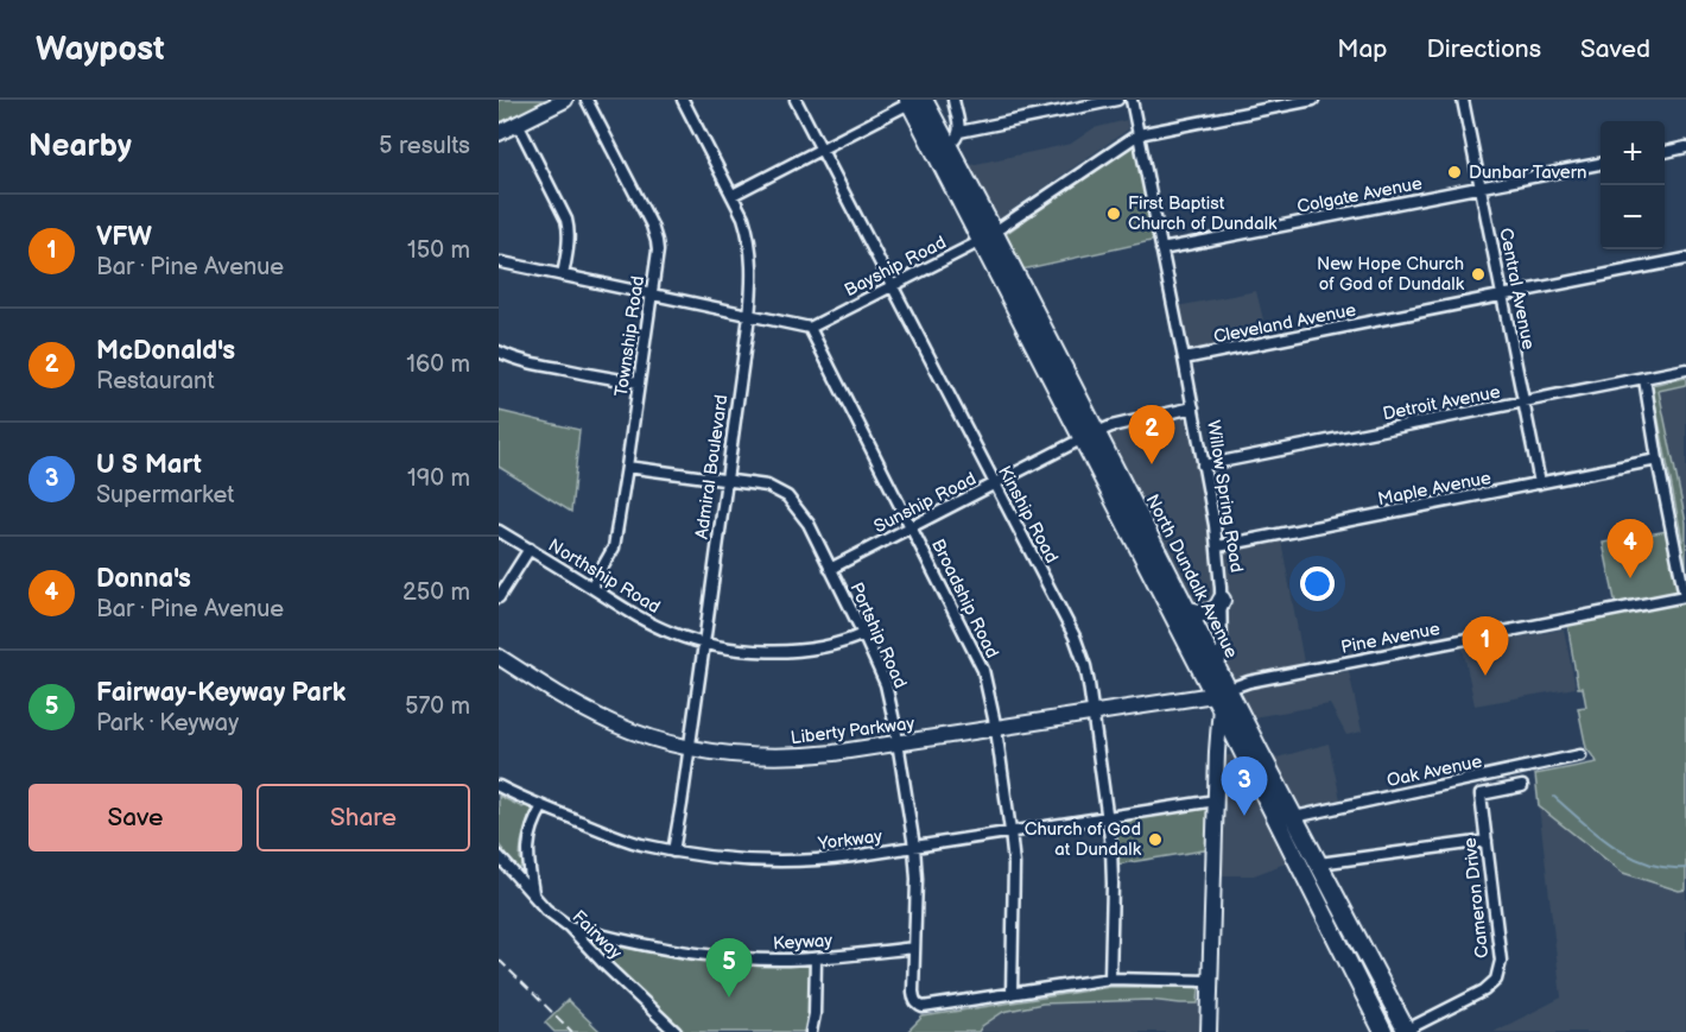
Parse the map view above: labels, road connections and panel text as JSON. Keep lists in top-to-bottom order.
{
  "streets": {
    "main road": ["North Dundalk Avenue"],
    "street": [
      "Colgate Avenue",
      "Bayship Road",
      "Central Avenue",
      "Cleveland Avenue",
      "Township Road",
      "Detroit Avenue",
      "Admiral Boulevard",
      "Maple Avenue",
      "Willow Spring Road",
      "Sunship Road",
      "Kinship Road",
      "Northship Road",
      "Broadship Road",
      "Portship Road",
      "Pine Avenue",
      "Liberty Parkway",
      "Oak Avenue",
      "Yorkway",
      "Cameron Drive",
      "Fairway",
      "Keyway"
    ]
  },
  "crossings": [
    ["Colgate Avenue", "Central Avenue"],
    ["Colgate Avenue", "Willow Spring Road"],
    ["Bayship Road", "Willow Spring Road"],
    ["Bayship Road", "Kinship Road"],
    ["Bayship Road", "North Dundalk Avenue"],
    ["Bayship Road", "Broadship Road"],
    ["Central Avenue", "Cleveland Avenue"],
    ["Central Avenue", "Detroit Avenue"],
    ["Central Avenue", "Maple Avenue"],
    ["Cleveland Avenue", "Willow Spring Road"],
    ["Township Road", "Northship Road"],
    ["Township Road", "Portship Road"],
    ["Detroit Avenue", "Willow Spring Road"],
    ["Admiral Boulevard", "Northship Road"],
    ["Admiral Boulevard", "Portship Road"],
    ["Admiral Boulevard", "Liberty Parkway"],
    ["Admiral Boulevard", "Yorkway"],
    ["Maple Avenue", "Willow Spring Road"],
    ["Willow Spring Road", "Sunship Road"],
    ["Willow Spring Road", "North Dundalk Avenue"],
    ["Sunship Road", "Kinship Road"],
    ["Sunship Road", "North Dundalk Avenue"],
    ["Sunship Road", "Broadship Road"],
    ["Sunship Road", "Portship Road"],
    ["Kinship Road", "Liberty Parkway"],
    ["Kinship Road", "Yorkway"],
    ["Northship Road", "Portship Road"],
    ["North Dundalk Avenue", "Pine Avenue"],
    ["North Dundalk Avenue", "Liberty Parkway"],
    ["North Dundalk Avenue", "Oak Avenue"],
    ["North Dundalk Avenue", "Cameron Drive"],
    ["Broadship Road", "Portship Road"],
    ["Broadship Road", "Liberty Parkway"],
    ["Broadship Road", "Yorkway"],
    ["Portship Road", "Liberty Parkway"],
    ["Portship Road", "Yorkway"],
    ["Portship Road", "Keyway"],
    ["Pine Avenue", "Liberty Parkway"],
    ["Fairway", "Keyway"]
  ],
  "places": [
    "Dunbar Tavern",
    "First Baptist Church of Dundalk",
    "New Hope Church of God of Dundalk",
    "Church of God at Dundalk"
  ],
  "page": {
    "header": "Waypost",
    "nav": ["Map", "Directions", "Saved"],
    "heading": ["Nearby", "5 results"],
    "map_buttons": ["+", "−"],
    "list": [
      {
        "mark": "1",
        "name": "VFW",
        "note": "Bar · Pine Avenue",
        "value": "150 m"
      },
      {
        "mark": "2",
        "name": "McDonald's",
        "note": "Restaurant",
        "value": "160 m"
      },
      {
        "mark": "3",
        "name": "U S Mart",
        "note": "Supermarket",
        "value": "190 m"
      },
      {
        "mark": "4",
        "name": "Donna's",
        "note": "Bar · Pine Avenue",
        "value": "250 m"
      },
      {
        "mark": "5",
        "name": "Fairway-Keyway Park",
        "note": "Park · Keyway",
        "value": "570 m"
      }
    ],
    "pins": [
      "2",
      "4",
      "1",
      "3",
      "5"
    ],
    "buttons": ["Save", "Share"]
  }
}
